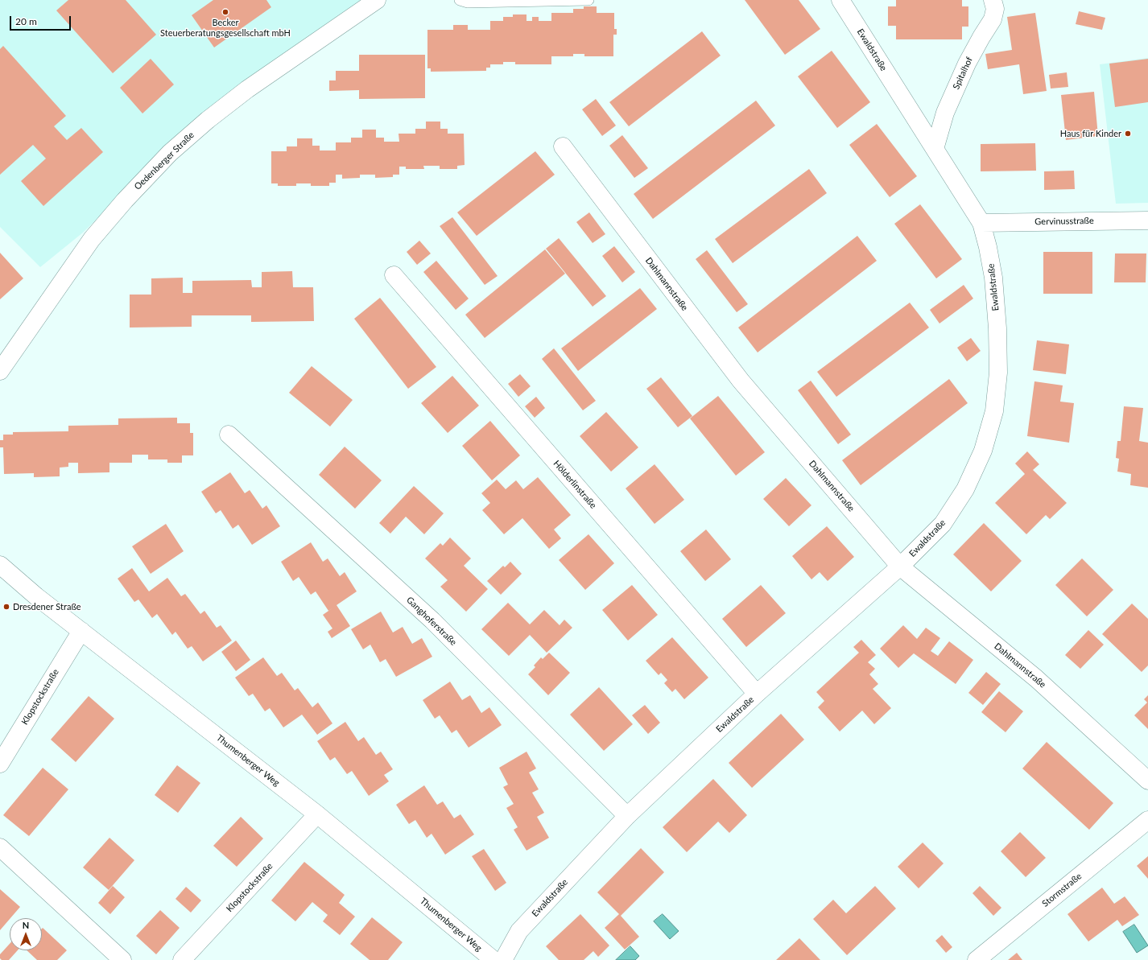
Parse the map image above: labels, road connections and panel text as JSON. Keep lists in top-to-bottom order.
{
  "streets": {
    "street": [
      "Ewaldstraße",
      "Spitalhof",
      "Oedenberger Straße",
      "Gervinusstraße",
      "Dahlmannstraße",
      "Hölderlinstraße",
      "Ganghoferstraße",
      "Klopstockstraße",
      "Thumenberger Weg",
      "Stormstraße"
    ]
  },
  "crossings": [
    ["Ewaldstraße", "Spitalhof"],
    ["Ewaldstraße", "Gervinusstraße"],
    ["Ewaldstraße", "Dahlmannstraße"],
    ["Ewaldstraße", "Hölderlinstraße"],
    ["Ewaldstraße", "Ganghoferstraße"],
    ["Klopstockstraße", "Thumenberger Weg"]
  ],
  "places": ["Becker Steuerberatungsgesellschaft mbH", "Haus für Kinder", "Dresdener Straße"],
  "scale_bar": "20 m",
  "north": "top"
}
